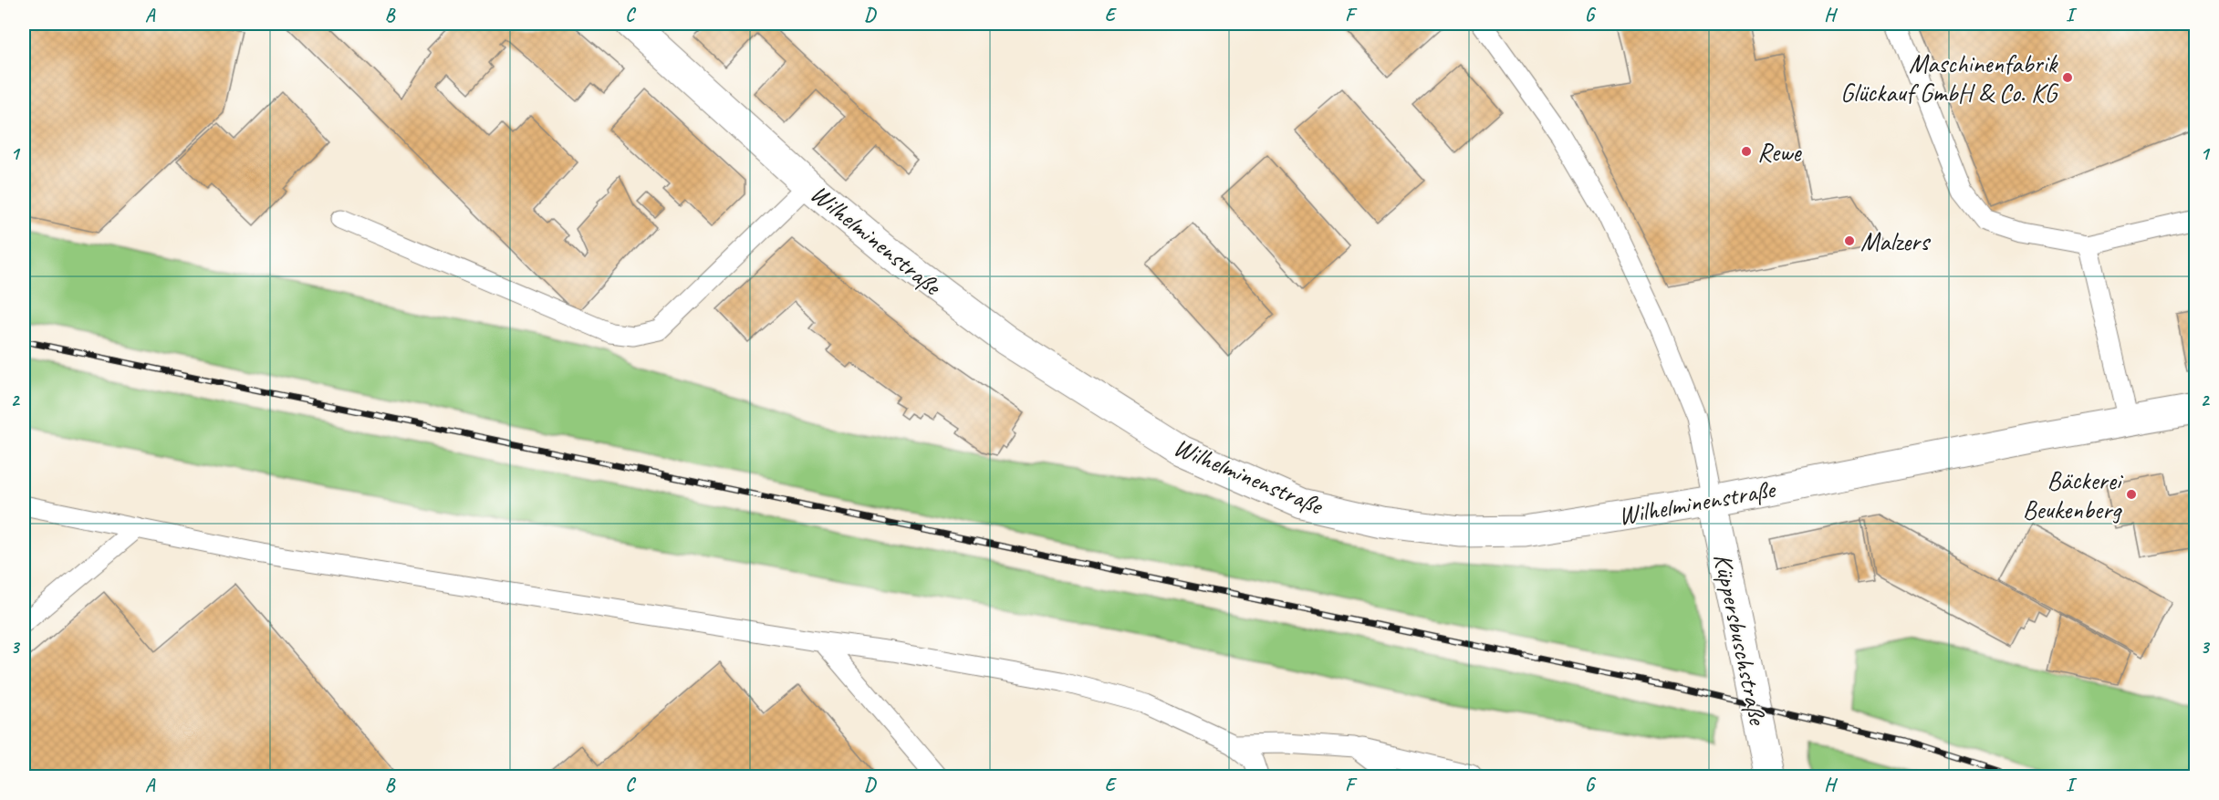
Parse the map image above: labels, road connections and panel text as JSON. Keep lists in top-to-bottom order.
{
  "streets": {
    "street": ["Wilhelminenstraße", "Küppersbuschstraße"]
  },
  "crossings": [
    ["Wilhelminenstraße", "Küppersbuschstraße"]
  ],
  "places": [
    "Maschinenfabrik Glückauf GmbH & Co. KG",
    "Rewe",
    "Malzers",
    "Bäckerei Beukenberg"
  ],
  "grid": {
    "columns": [
      "A",
      "B",
      "C",
      "D",
      "E",
      "F",
      "G",
      "H",
      "I"
    ],
    "rows": ["1", "2", "3"]
  }
}
